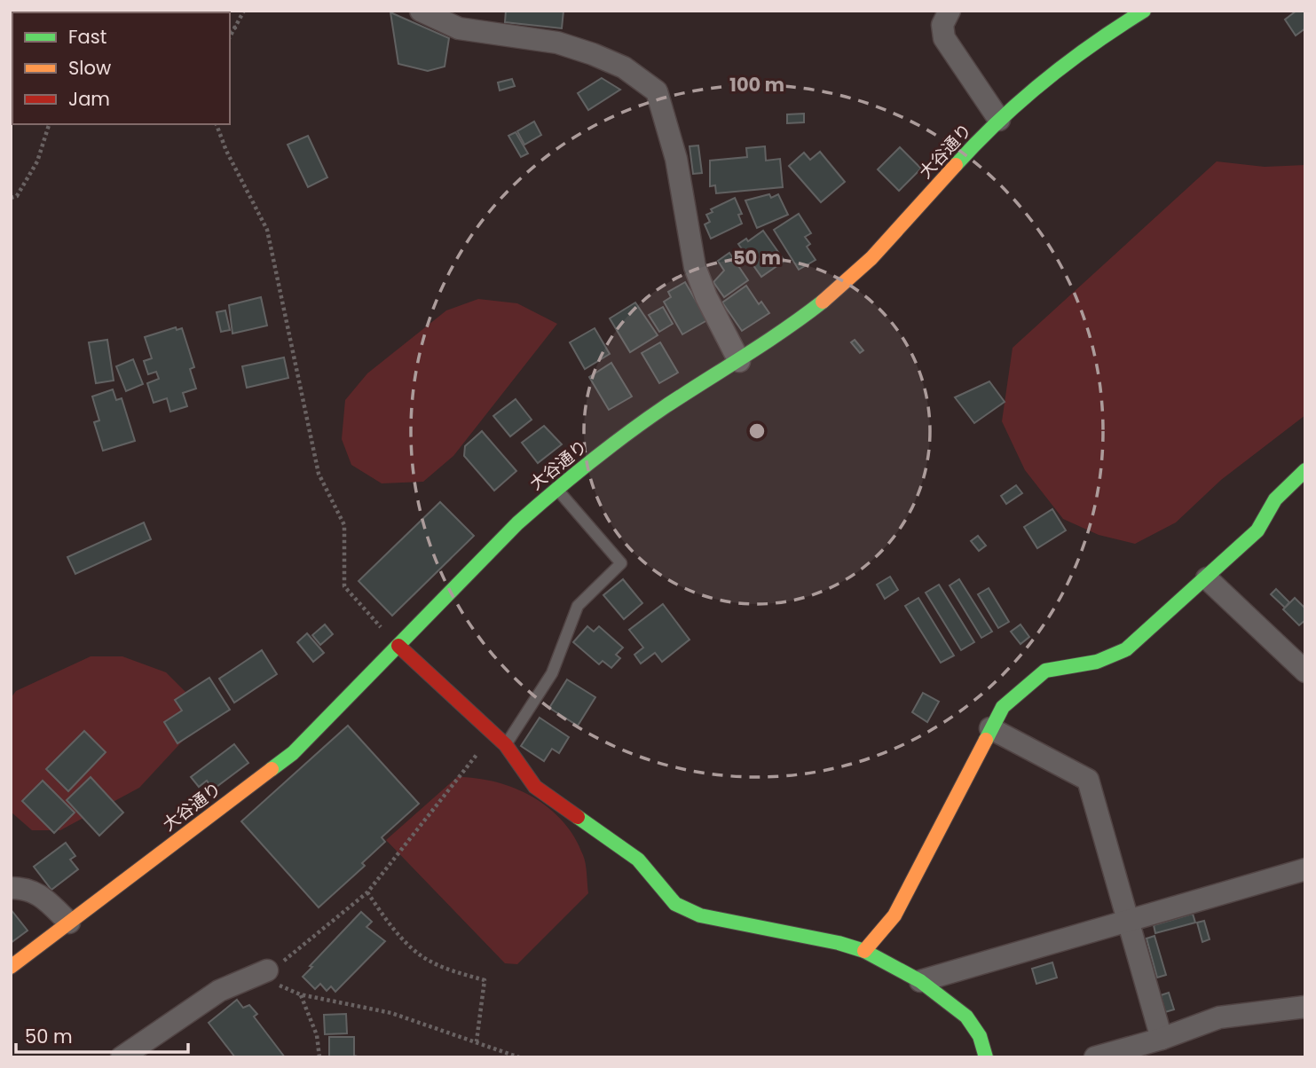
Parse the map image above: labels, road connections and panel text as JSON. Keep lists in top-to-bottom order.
{
  "streets": {
    "street": ["大谷通り"]
  },
  "legend": ["Fast", "Slow", "Jam"],
  "scale_bar": "50 m",
  "rings": ["100 m", "50 m"]
}
